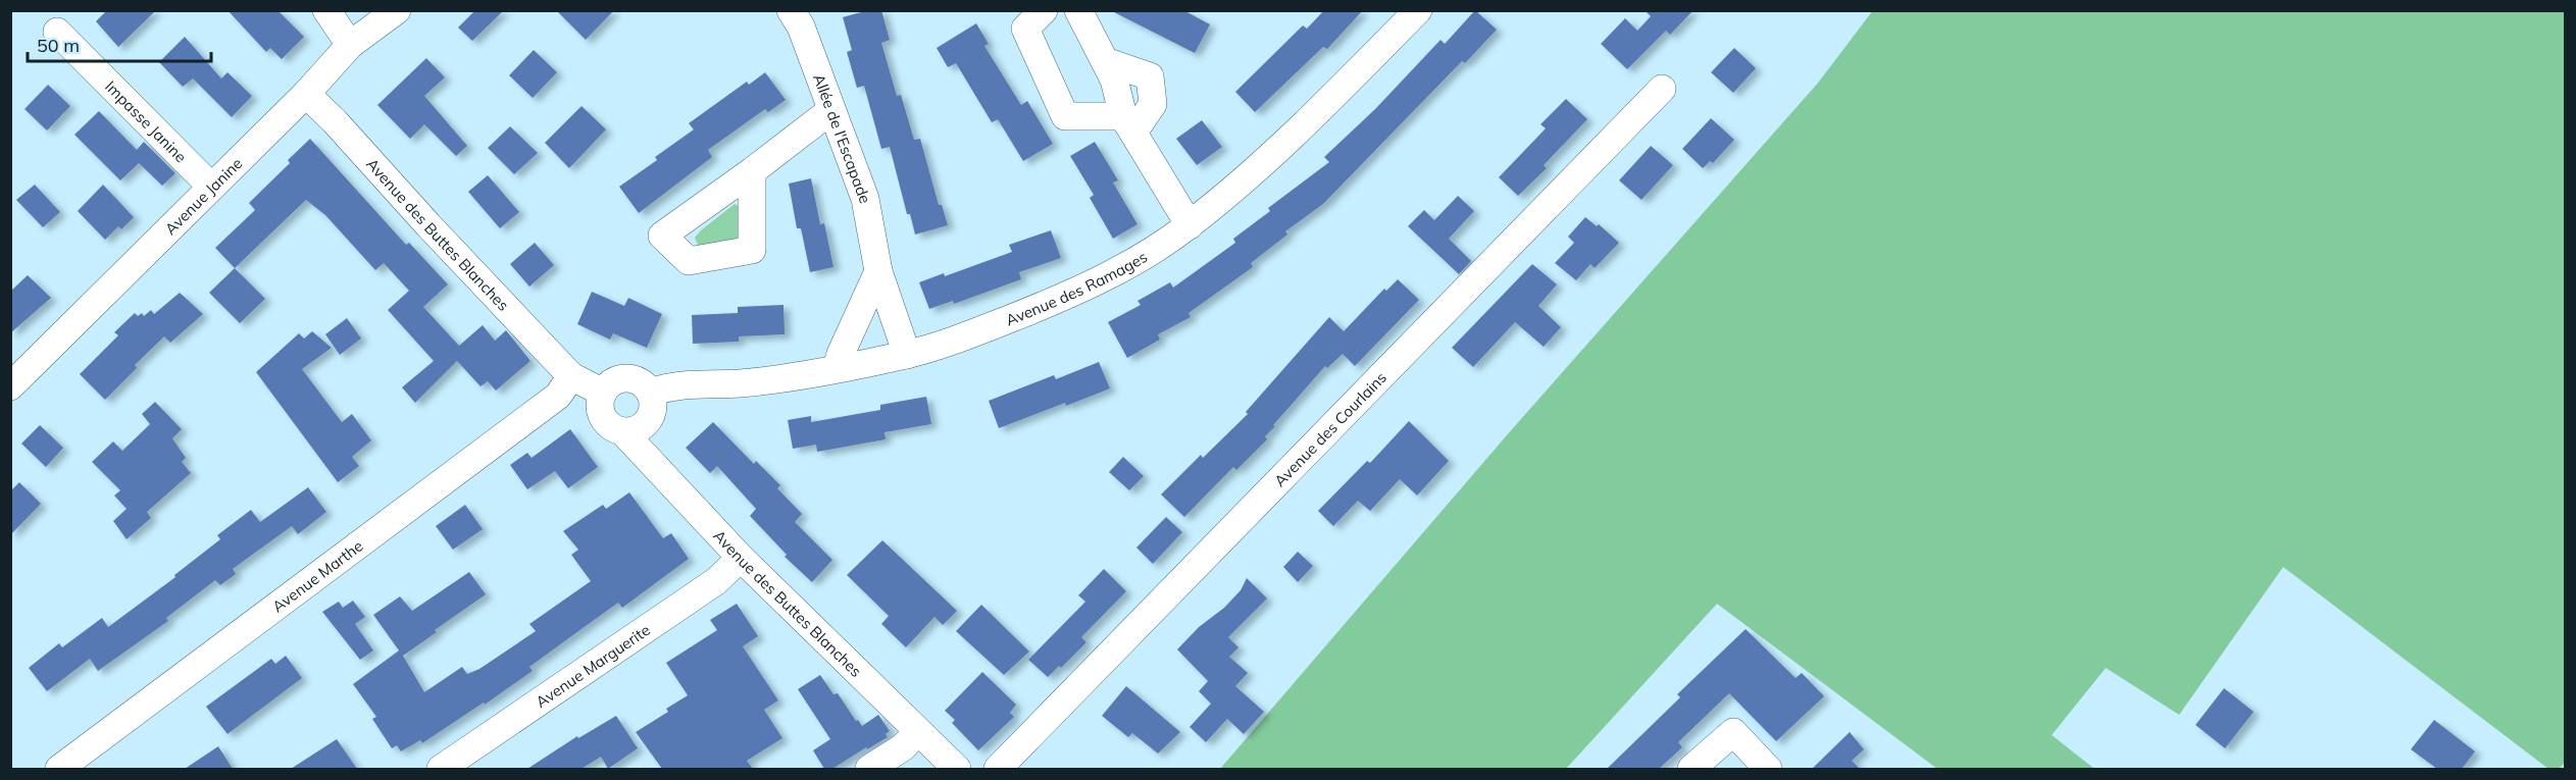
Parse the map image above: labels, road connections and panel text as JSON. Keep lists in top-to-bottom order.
{
  "streets": {
    "street": [
      "Impasse Janine",
      "Allée de l'Escapade",
      "Avenue Janine",
      "Avenue des Buttes Blanches",
      "Avenue des Ramages",
      "Avenue des Courlains",
      "Avenue Marthe",
      "Avenue Marguerite"
    ]
  },
  "crossings": [
    ["Impasse Janine", "Avenue Janine"],
    ["Allée de l'Escapade", "Avenue des Ramages"],
    ["Avenue Janine", "Avenue des Buttes Blanches"],
    ["Avenue des Buttes Blanches", "Avenue des Ramages"],
    ["Avenue des Buttes Blanches", "Avenue Marthe"],
    ["Avenue des Buttes Blanches", "Avenue Marguerite"]
  ],
  "scale_bar": "50 m"
}
